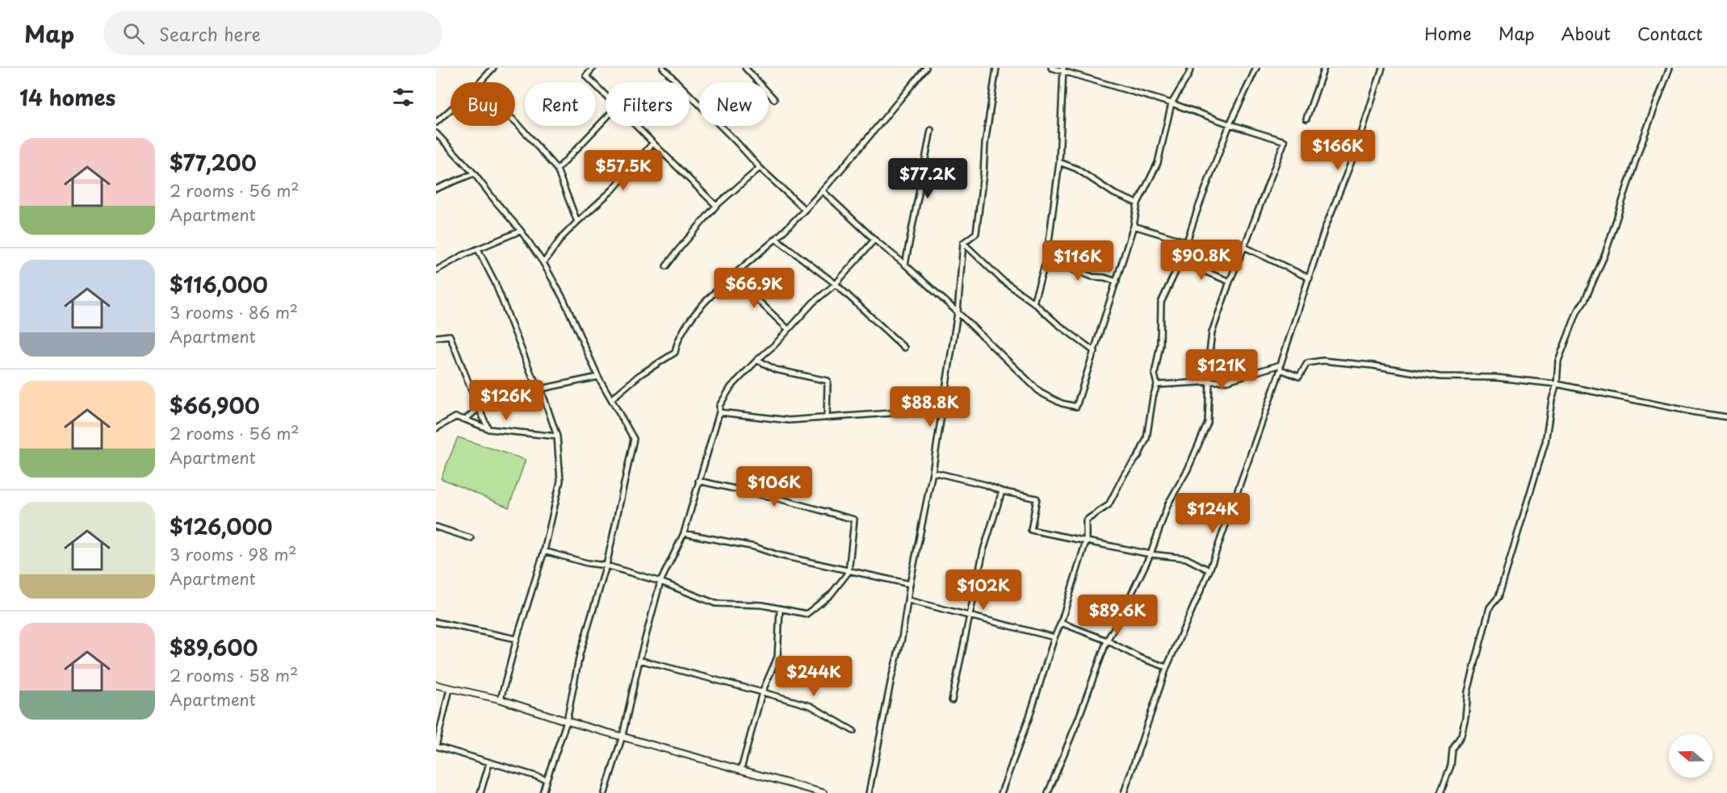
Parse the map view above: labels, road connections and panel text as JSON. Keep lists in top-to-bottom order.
{
  "north": "left",
  "page": {
    "header": "Map",
    "search": "Search here",
    "nav": [
      "Home",
      "Map",
      "About",
      "Contact"
    ],
    "heading": "14 homes",
    "chip": [
      "Buy",
      "Rent",
      "Filters",
      "New"
    ],
    "list": [
      {
        "name": "$77,200",
        "note": "2 rooms · 56 m² · Apartment"
      },
      {
        "name": "$116,000",
        "note": "3 rooms · 86 m² · Apartment"
      },
      {
        "name": "$66,900",
        "note": "2 rooms · 56 m² · Apartment"
      },
      {
        "name": "$126,000",
        "note": "3 rooms · 98 m² · Apartment"
      },
      {
        "name": "$89,600",
        "note": "2 rooms · 58 m² · Apartment"
      }
    ],
    "price": [
      "$166K",
      "$57.5K",
      "$77.2K",
      "$90.8K",
      "$116K",
      "$66.9K",
      "$121K",
      "$126K",
      "$88.8K",
      "$106K",
      "$124K",
      "$102K",
      "$89.6K",
      "$244K"
    ]
  }
}
